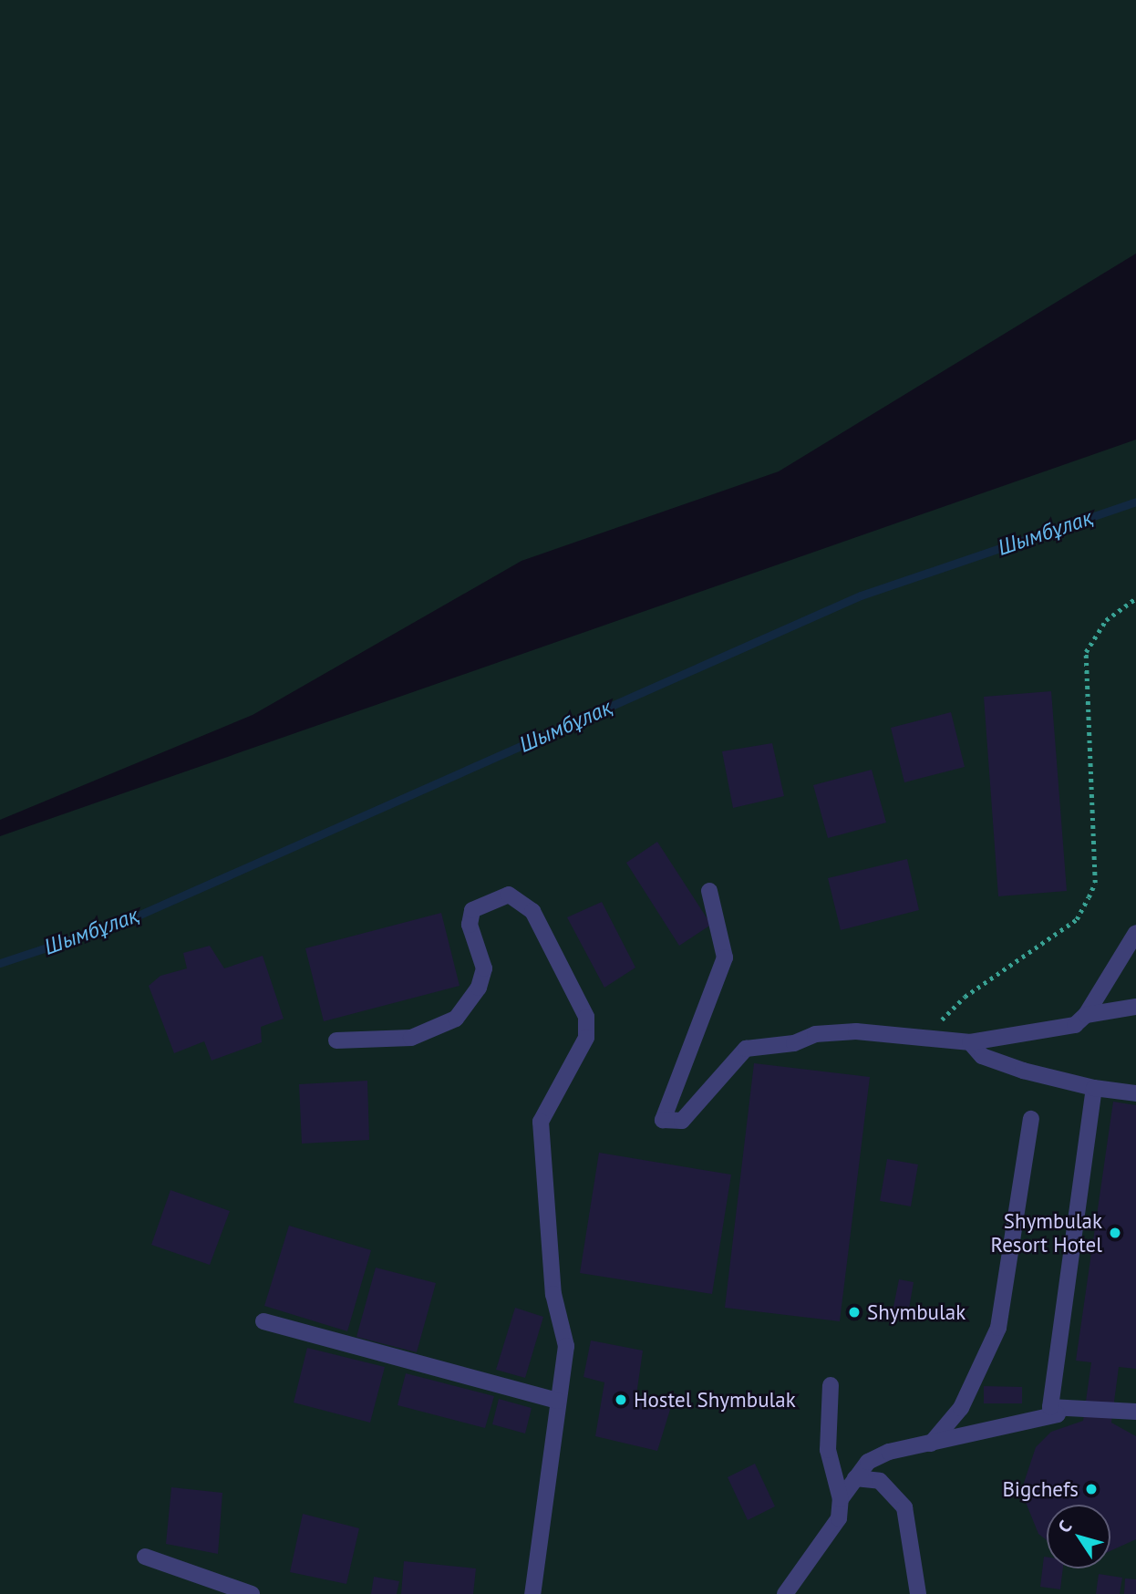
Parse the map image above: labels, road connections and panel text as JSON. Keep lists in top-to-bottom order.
{
  "water": ["Шымбұлақ"],
  "places": [
    "Shymbulak Resort Hotel",
    "Shymbulak",
    "Hostel Shymbulak",
    "Bigchefs"
  ],
  "north": "top left"
}
